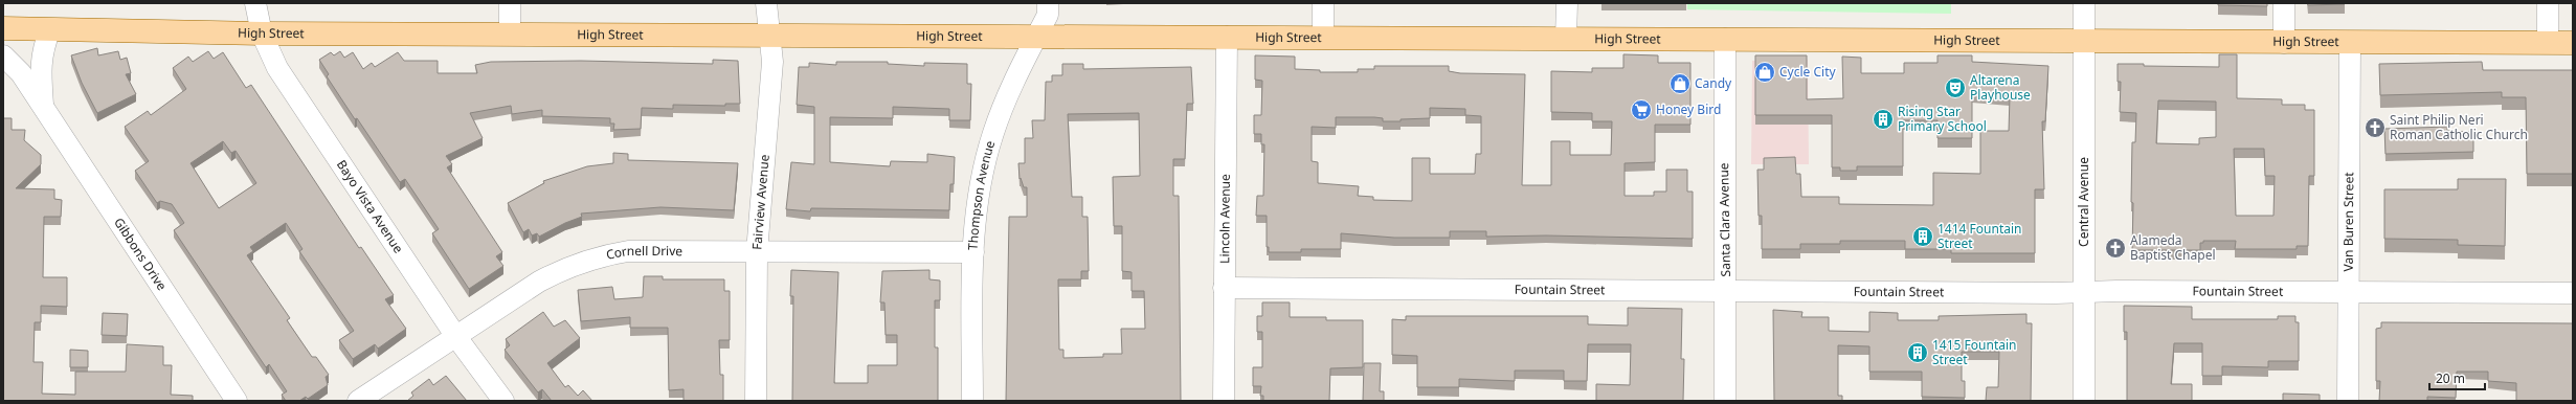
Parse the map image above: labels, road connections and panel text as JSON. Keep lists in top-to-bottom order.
{
  "streets": {
    "main road": ["High Street"],
    "street": [
      "Thompson Avenue",
      "Fairview Avenue",
      "Central Avenue",
      "Bayo Vista Avenue",
      "Lincoln Avenue",
      "Santa Clara Avenue",
      "Van Buren Street",
      "Cornell Drive",
      "Gibbons Drive",
      "Fountain Street"
    ]
  },
  "crossings": [
    ["High Street", "Thompson Avenue"],
    ["High Street", "Fairview Avenue"],
    ["High Street", "Central Avenue"],
    ["High Street", "Bayo Vista Avenue"],
    ["High Street", "Lincoln Avenue"],
    ["High Street", "Santa Clara Avenue"],
    ["High Street", "Van Buren Street"],
    ["High Street", "Gibbons Drive"],
    ["Thompson Avenue", "Cornell Drive"],
    ["Fairview Avenue", "Cornell Drive"],
    ["Central Avenue", "Fountain Street"],
    ["Bayo Vista Avenue", "Cornell Drive"],
    ["Lincoln Avenue", "Fountain Street"],
    ["Santa Clara Avenue", "Fountain Street"],
    ["Van Buren Street", "Fountain Street"]
  ],
  "places": {
    "shop": ["Cycle City", "Candy"],
    "theatre": ["Altarena Playhouse"],
    "supermarket": ["Honey Bird"],
    "building": ["Rising Star Primary School", "1414 Fountain Street", "1415 Fountain Street"],
    "church": ["Saint Philip Neri Roman Catholic Church", "Alameda Baptist Chapel"]
  },
  "scale_bar": "20 m"
}
